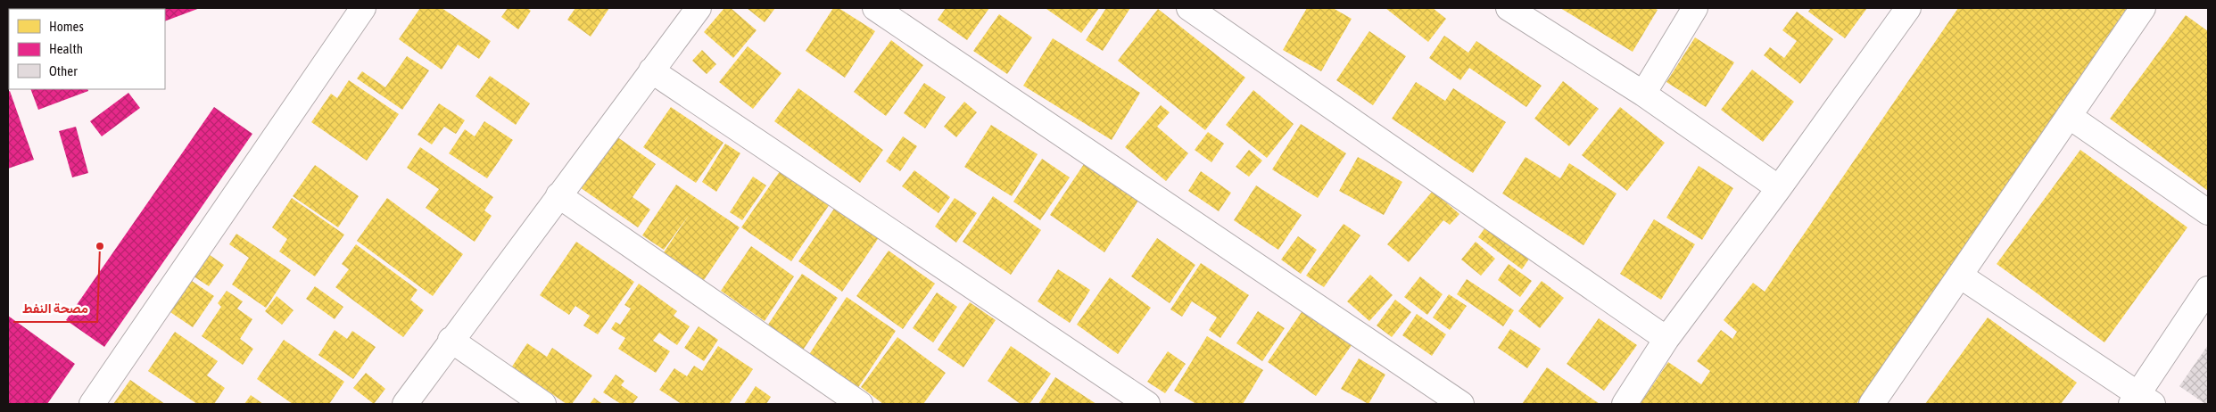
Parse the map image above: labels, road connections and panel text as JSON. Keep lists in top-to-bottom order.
{
  "places": ["مصحة النفط"],
  "legend": ["Homes", "Health", "Other"]
}
